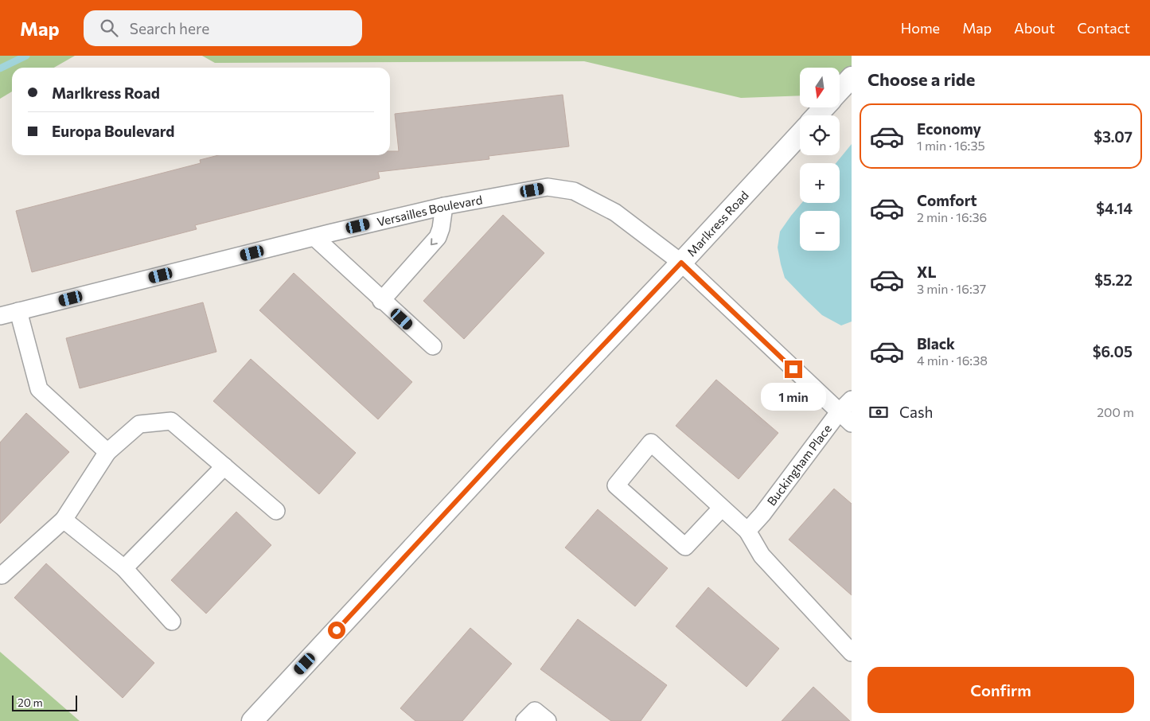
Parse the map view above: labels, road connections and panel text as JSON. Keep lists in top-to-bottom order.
{
  "streets": {
    "street": ["Versailles Boulevard", "Marlkress Road", "Buckingham Place"]
  },
  "crossings": [
    ["Versailles Boulevard", "Marlkress Road"],
    ["Versailles Boulevard", "Buckingham Place"]
  ],
  "scale_bar": "20 m",
  "north": "bottom",
  "page": {
    "header": "Map",
    "search": "Search here",
    "nav": [
      "Home",
      "Map",
      "About",
      "Contact"
    ],
    "heading": "Choose a ride",
    "map_buttons": ["+", "−"],
    "banner": ["Marlkress Road", "Europa Boulevard"],
    "list": [
      {
        "name": "Economy",
        "note": "1 min · 16:35",
        "value": "$3.07"
      },
      {
        "name": "Comfort",
        "note": "2 min · 16:36",
        "value": "$4.14"
      },
      {
        "name": "XL",
        "note": "3 min · 16:37",
        "value": "$5.22"
      },
      {
        "name": "Black",
        "note": "4 min · 16:38",
        "value": "$6.05"
      }
    ],
    "bubble": "1 min",
    "pay": ["Cash", "200 m"],
    "buttons": "Confirm",
    "scale": "20 m"
  }
}
